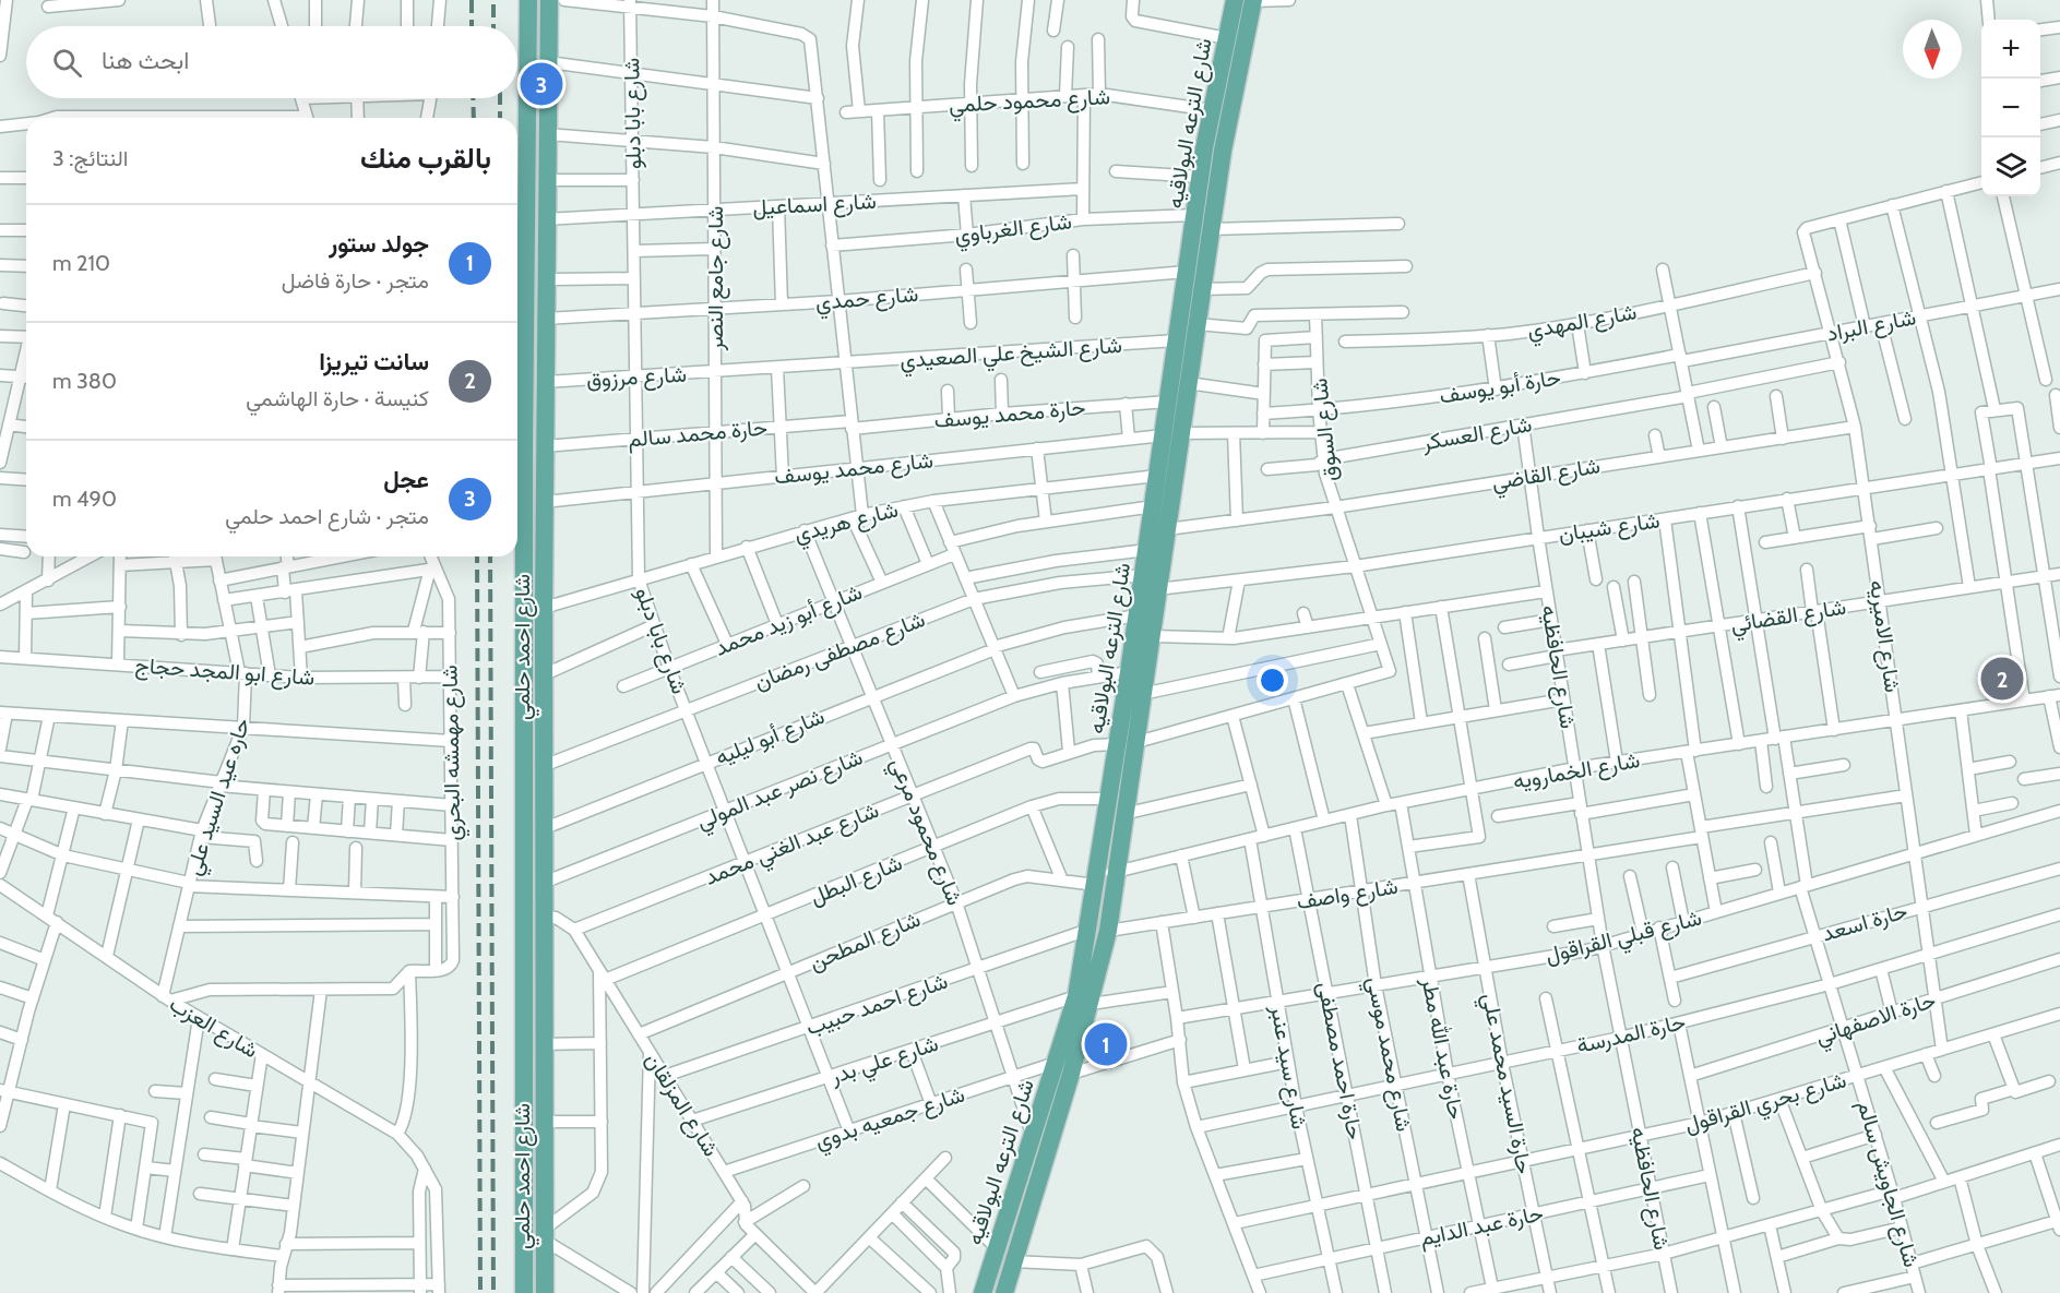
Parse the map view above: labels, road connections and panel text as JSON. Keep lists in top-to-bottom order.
{
  "streets": {
    "main road": ["شارع الترعه البولاقيه", "شارع احمد حلمي"],
    "street": [
      "شارع محمود حلمي",
      "شارع بابا دبلو",
      "شارع اسماعيل",
      "شارع الغرباوي",
      "شارع جامع النصر",
      "شارع حمدي",
      "شارع المهدي",
      "شارع البراد",
      "شارع الشيخ علي الصعيدي",
      "شارع مرزوق",
      "حارة أبو يوسف",
      "حارة محمد يوسف",
      "شارع السوق",
      "حارة محمد سالم",
      "شارع العسكر",
      "شارع محمد يوسف",
      "شارع القاضي",
      "شارع هريدي",
      "شارع شيبان",
      "شارع القضائي",
      "شارع أبو زيد محمد",
      "شارع الاميريه",
      "شارع مصطفى رمضان",
      "شارع الحافظيه",
      "شارع ابو المجد حجاج",
      "شارع أبو ليليه",
      "شارع مهمشه البحري",
      "شارع الخمارويه",
      "شارع نصر عبد المولي",
      "حاره عيد السيد علي",
      "شارع محمود مرعي",
      "شارع عبد الغني محمد",
      "شارع البطل",
      "شارع واصف",
      "حارة اسعد",
      "شارع قبلي القراقول",
      "شارع المطحن",
      "شارع احمد حبيب",
      "حارة الاصفهاني",
      "شارع العزب",
      "حارة المدرسة",
      "حارة عبد الله مطر",
      "شارع محمد موسي",
      "شارع علي بدر",
      "حارة احمد مصطفى",
      "شارع سيد عنبر",
      "حارة السيد محمد علي",
      "شارع بحري القراقول",
      "شارع المزلقان",
      "شارع جمعيه بدوي",
      "شارع الجاويش سالم",
      "حارة عبد الدايم"
    ]
  },
  "crossings": [
    ["شارع محمود حلمي", "شارع الترعه البولاقيه"],
    ["شارع بابا دبلو", "شارع اسماعيل"],
    ["شارع بابا دبلو", "شارع حمدي"],
    ["شارع بابا دبلو", "شارع مرزوق"],
    ["شارع بابا دبلو", "حارة محمد سالم"],
    ["شارع بابا دبلو", "شارع محمد يوسف"],
    ["شارع بابا دبلو", "شارع هريدي"],
    ["شارع بابا دبلو", "شارع أبو زيد محمد"],
    ["شارع بابا دبلو", "شارع مصطفى رمضان"],
    ["شارع بابا دبلو", "شارع أبو ليليه"],
    ["شارع بابا دبلو", "شارع نصر عبد المولي"],
    ["شارع بابا دبلو", "شارع عبد الغني محمد"],
    ["شارع بابا دبلو", "شارع البطل"],
    ["شارع بابا دبلو", "شارع المطحن"],
    ["شارع بابا دبلو", "شارع احمد حبيب"],
    ["شارع بابا دبلو", "شارع علي بدر"],
    ["شارع بابا دبلو", "شارع جمعيه بدوي"],
    ["شارع الترعه البولاقيه", "شارع الغرباوي"],
    ["شارع الترعه البولاقيه", "شارع حمدي"],
    ["شارع الترعه البولاقيه", "شارع الشيخ علي الصعيدي"],
    ["شارع الترعه البولاقيه", "حارة محمد يوسف"],
    ["شارع الترعه البولاقيه", "شارع محمد يوسف"],
    ["شارع الترعه البولاقيه", "شارع القاضي"],
    ["شارع الترعه البولاقيه", "شارع هريدي"],
    ["شارع الترعه البولاقيه", "شارع شيبان"],
    ["شارع الترعه البولاقيه", "شارع أبو زيد محمد"],
    ["شارع الترعه البولاقيه", "شارع مصطفى رمضان"],
    ["شارع الترعه البولاقيه", "شارع أبو ليليه"],
    ["شارع الترعه البولاقيه", "شارع الخمارويه"],
    ["شارع الترعه البولاقيه", "شارع نصر عبد المولي"],
    ["شارع الترعه البولاقيه", "شارع محمود مرعي"],
    ["شارع الترعه البولاقيه", "شارع البطل"],
    ["شارع الترعه البولاقيه", "شارع واصف"],
    ["شارع الترعه البولاقيه", "شارع المطحن"],
    ["شارع الترعه البولاقيه", "شارع احمد حبيب"],
    ["شارع الترعه البولاقيه", "شارع علي بدر"],
    ["شارع الترعه البولاقيه", "شارع جمعيه بدوي"],
    ["شارع اسماعيل", "شارع جامع النصر"],
    ["شارع اسماعيل", "شارع احمد حلمي"],
    ["شارع جامع النصر", "شارع حمدي"],
    ["شارع جامع النصر", "شارع مرزوق"],
    ["شارع جامع النصر", "حارة محمد سالم"],
    ["شارع جامع النصر", "شارع محمد يوسف"],
    ["شارع جامع النصر", "شارع هريدي"],
    ["شارع حمدي", "شارع احمد حلمي"],
    ["شارع المهدي", "شارع الاميريه"],
    ["شارع البراد", "حارة أبو يوسف"],
    ["شارع البراد", "شارع الاميريه"],
    ["شارع الشيخ علي الصعيدي", "شارع مرزوق"],
    ["شارع مرزوق", "شارع احمد حلمي"],
    ["حارة أبو يوسف", "شارع السوق"],
    ["حارة محمد يوسف", "حارة محمد سالم"],
    ["شارع السوق", "شارع العسكر"],
    ["شارع السوق", "شارع محمد يوسف"],
    ["شارع السوق", "شارع القاضي"],
    ["شارع السوق", "شارع شيبان"],
    ["حارة محمد سالم", "شارع احمد حلمي"],
    ["شارع العسكر", "شارع الاميريه"],
    ["شارع العسكر", "شارع الحافظيه"],
    ["شارع محمد يوسف", "شارع احمد حلمي"],
    ["شارع القاضي", "شارع الاميريه"],
    ["شارع القاضي", "شارع الحافظيه"],
    ["شارع هريدي", "شارع احمد حلمي"],
    ["شارع هريدي", "شارع محمود مرعي"],
    ["شارع شيبان", "شارع الاميريه"],
    ["شارع شيبان", "شارع الحافظيه"],
    ["شارع شيبان", "شارع الجاويش سالم"],
    ["شارع القضائي", "شارع الاميريه"],
    ["شارع القضائي", "شارع الحافظيه"],
    ["شارع القضائي", "شارع الجاويش سالم"],
    ["شارع أبو زيد محمد", "شارع محمود مرعي"],
    ["شارع الاميريه", "شارع الخمارويه"],
    ["شارع الاميريه", "شارع واصف"],
    ["شارع الاميريه", "حارة اسعد"],
    ["شارع الاميريه", "شارع قبلي القراقول"],
    ["شارع الاميريه", "حارة الاصفهاني"],
    ["شارع الاميريه", "حارة المدرسة"],
    ["شارع الاميريه", "شارع بحري القراقول"],
    ["شارع احمد حلمي", "شارع مصطفى رمضان"],
    ["شارع احمد حلمي", "شارع أبو ليليه"],
    ["شارع احمد حلمي", "شارع نصر عبد المولي"],
    ["شارع مصطفى رمضان", "شارع محمود مرعي"],
    ["شارع الحافظيه", "شارع الخمارويه"],
    ["شارع الحافظيه", "شارع واصف"],
    ["شارع الحافظيه", "شارع قبلي القراقول"],
    ["شارع الحافظيه", "حارة المدرسة"],
    ["شارع الحافظيه", "شارع بحري القراقول"],
    ["شارع الحافظيه", "حارة عبد الدايم"],
    ["شارع ابو المجد حجاج", "شارع مهمشه البحري"],
    ["شارع ابو المجد حجاج", "حاره عيد السيد علي"],
    ["شارع أبو ليليه", "شارع محمود مرعي"],
    ["شارع الخمارويه", "شارع المطحن"],
    ["شارع الخمارويه", "حارة عبد الله مطر"],
    ["شارع الخمارويه", "شارع محمد موسي"],
    ["شارع الخمارويه", "حارة احمد مصطفى"],
    ["شارع الخمارويه", "شارع سيد عنبر"],
    ["شارع الخمارويه", "شارع الجاويش سالم"],
    ["شارع نصر عبد المولي", "شارع محمود مرعي"],
    ["حاره عيد السيد علي", "شارع العزب"],
    ["شارع محمود مرعي", "شارع عبد الغني محمد"],
    ["شارع محمود مرعي", "شارع البطل"],
    ["شارع محمود مرعي", "شارع المطحن"],
    ["شارع محمود مرعي", "شارع احمد حبيب"],
    ["شارع محمود مرعي", "شارع علي بدر"],
    ["شارع محمود مرعي", "شارع جمعيه بدوي"],
    ["شارع عبد الغني محمد", "شارع المزلقان"],
    ["شارع البطل", "شارع المزلقان"],
    ["شارع واصف", "حارة عبد الله مطر"],
    ["شارع واصف", "شارع محمد موسي"],
    ["شارع واصف", "حارة احمد مصطفى"],
    ["شارع واصف", "شارع سيد عنبر"],
    ["شارع واصف", "حارة السيد محمد علي"],
    ["شارع واصف", "شارع الجاويش سالم"],
    ["حارة اسعد", "شارع الجاويش سالم"],
    ["شارع قبلي القراقول", "حارة عبد الله مطر"],
    ["شارع قبلي القراقول", "شارع محمد موسي"],
    ["شارع قبلي القراقول", "حارة احمد مصطفى"],
    ["شارع قبلي القراقول", "شارع سيد عنبر"],
    ["شارع قبلي القراقول", "حارة السيد محمد علي"],
    ["شارع قبلي القراقول", "شارع الجاويش سالم"],
    ["شارع المطحن", "شارع المزلقان"],
    ["شارع احمد حبيب", "شارع المزلقان"],
    ["حارة الاصفهاني", "شارع الجاويش سالم"],
    ["حارة المدرسة", "حارة عبد الله مطر"],
    ["حارة المدرسة", "شارع محمد موسي"],
    ["حارة المدرسة", "حارة احمد مصطفى"],
    ["حارة المدرسة", "شارع سيد عنبر"],
    ["حارة المدرسة", "حارة السيد محمد علي"],
    ["حارة المدرسة", "شارع الجاويش سالم"],
    ["حارة عبد الله مطر", "شارع بحري القراقول"],
    ["حارة عبد الله مطر", "حارة عبد الدايم"],
    ["شارع محمد موسي", "شارع بحري القراقول"],
    ["شارع محمد موسي", "حارة عبد الدايم"],
    ["شارع علي بدر", "شارع المزلقان"],
    ["حارة احمد مصطفى", "شارع بحري القراقول"],
    ["حارة احمد مصطفى", "حارة عبد الدايم"],
    ["شارع سيد عنبر", "شارع بحري القراقول"],
    ["شارع سيد عنبر", "حارة عبد الدايم"],
    ["حارة السيد محمد علي", "شارع بحري القراقول"],
    ["حارة السيد محمد علي", "حارة عبد الدايم"],
    ["شارع بحري القراقول", "شارع الجاويش سالم"],
    ["شارع المزلقان", "شارع جمعيه بدوي"]
  ],
  "north": "bottom",
  "page": {
    "map_buttons": ["+", "−"],
    "search": "ابحث هنا",
    "pins": ["3", "2", "1"],
    "heading": ["بالقرب منك", "النتائج: 3"],
    "list": [
      {
        "mark": "1",
        "name": "جولد ستور",
        "note": "متجر · حارة فاضل",
        "value": "210 m"
      },
      {
        "mark": "2",
        "name": "سانت تيريزا",
        "note": "كنيسة · حارة الهاشمي",
        "value": "380 m"
      },
      {
        "mark": "3",
        "name": "عجل",
        "note": "متجر · شارع احمد حلمي",
        "value": "490 m"
      }
    ]
  }
}
